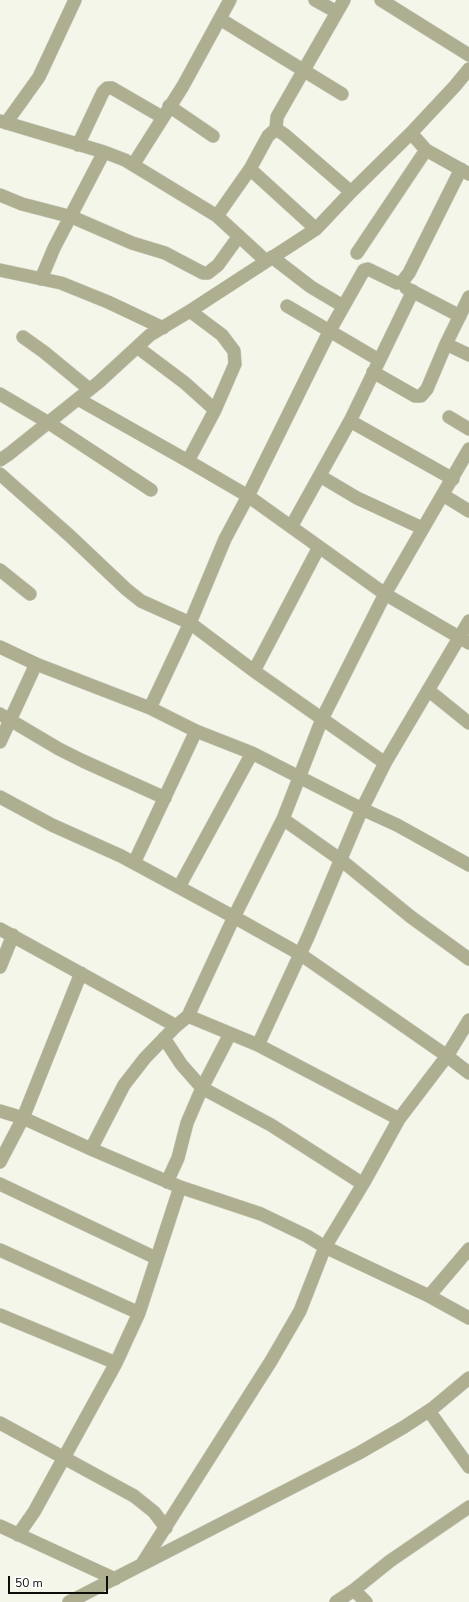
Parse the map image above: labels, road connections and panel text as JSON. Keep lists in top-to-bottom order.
{
  "scale_bar": "50 m"
}
